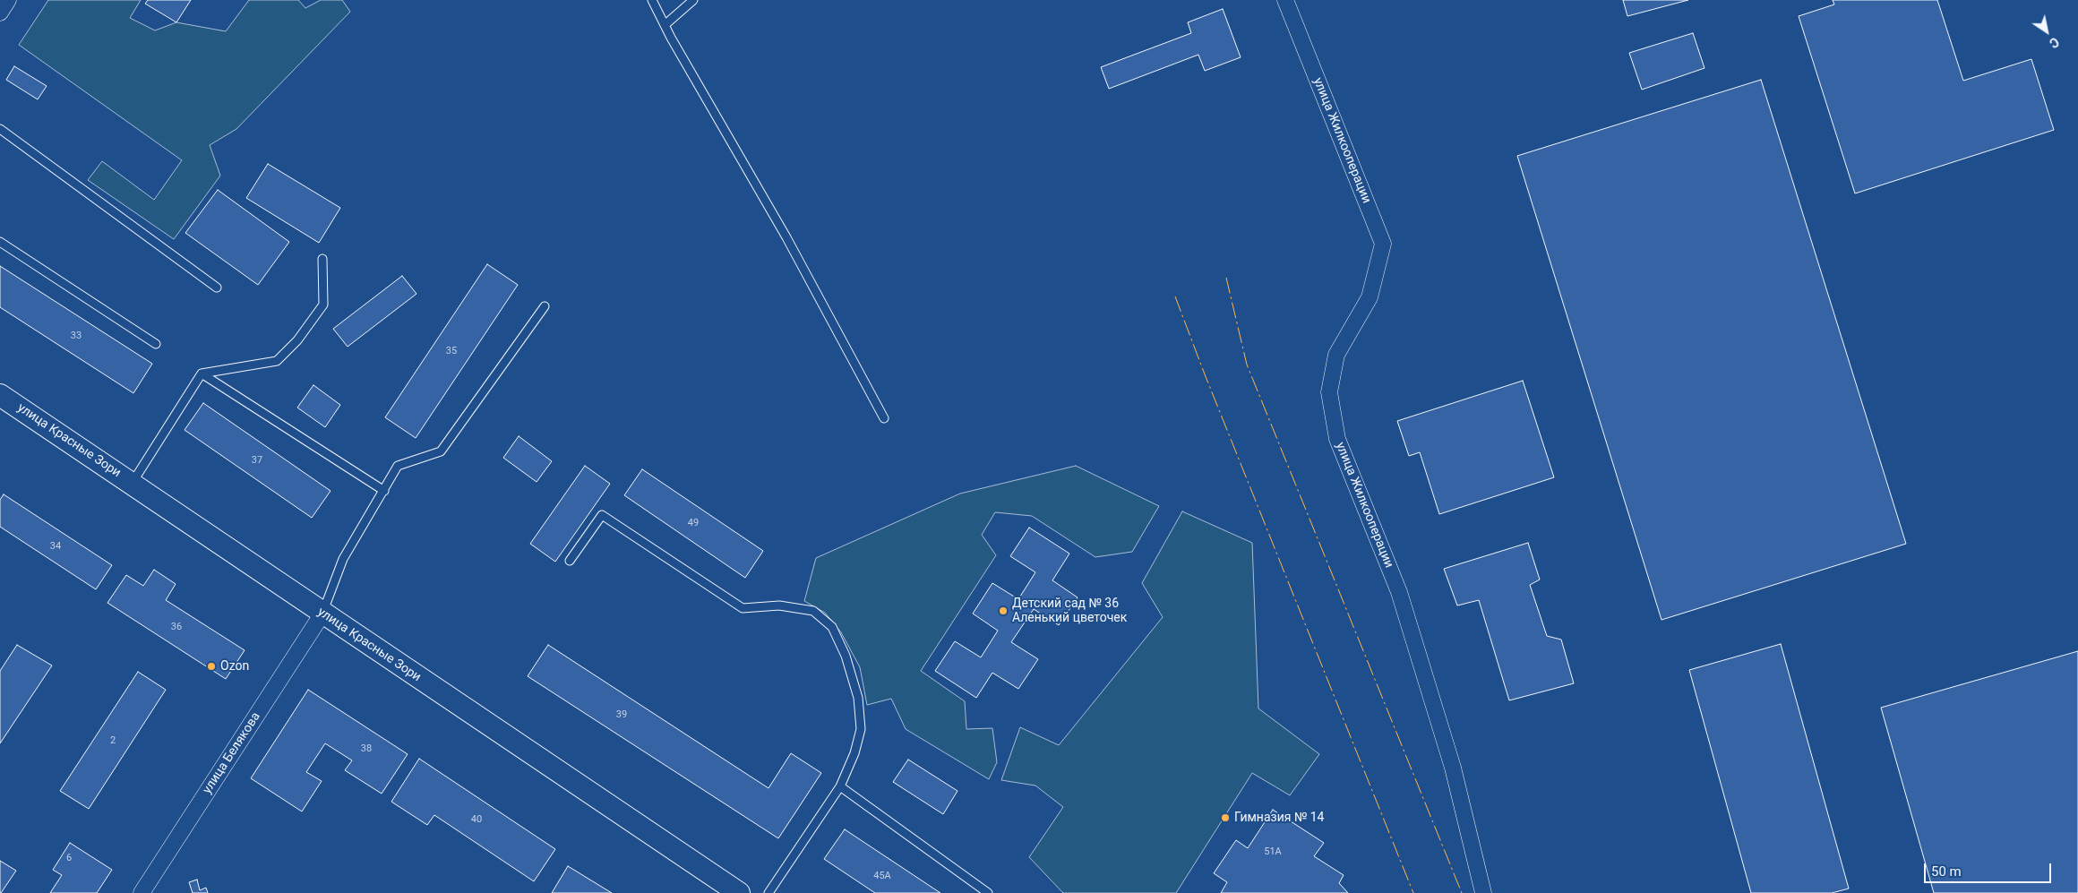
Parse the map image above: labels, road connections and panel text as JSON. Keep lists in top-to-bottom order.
{
  "streets": {
    "main road": ["улица Красные Зори"],
    "street": ["улица Жилкооперации", "улица Белякова"]
  },
  "crossings": [
    ["улица Красные Зори", "улица Белякова"]
  ],
  "places": ["Детский сад № 36 Аленький цветочек", "Ozon", "Гимназия № 14"],
  "house_numbers": [
    "33",
    "35",
    "37",
    "49",
    "34",
    "36",
    "39",
    "2",
    "38",
    "40",
    "51А",
    "6",
    "45А"
  ],
  "scale_bar": "50 m",
  "north": "bottom right"
}
